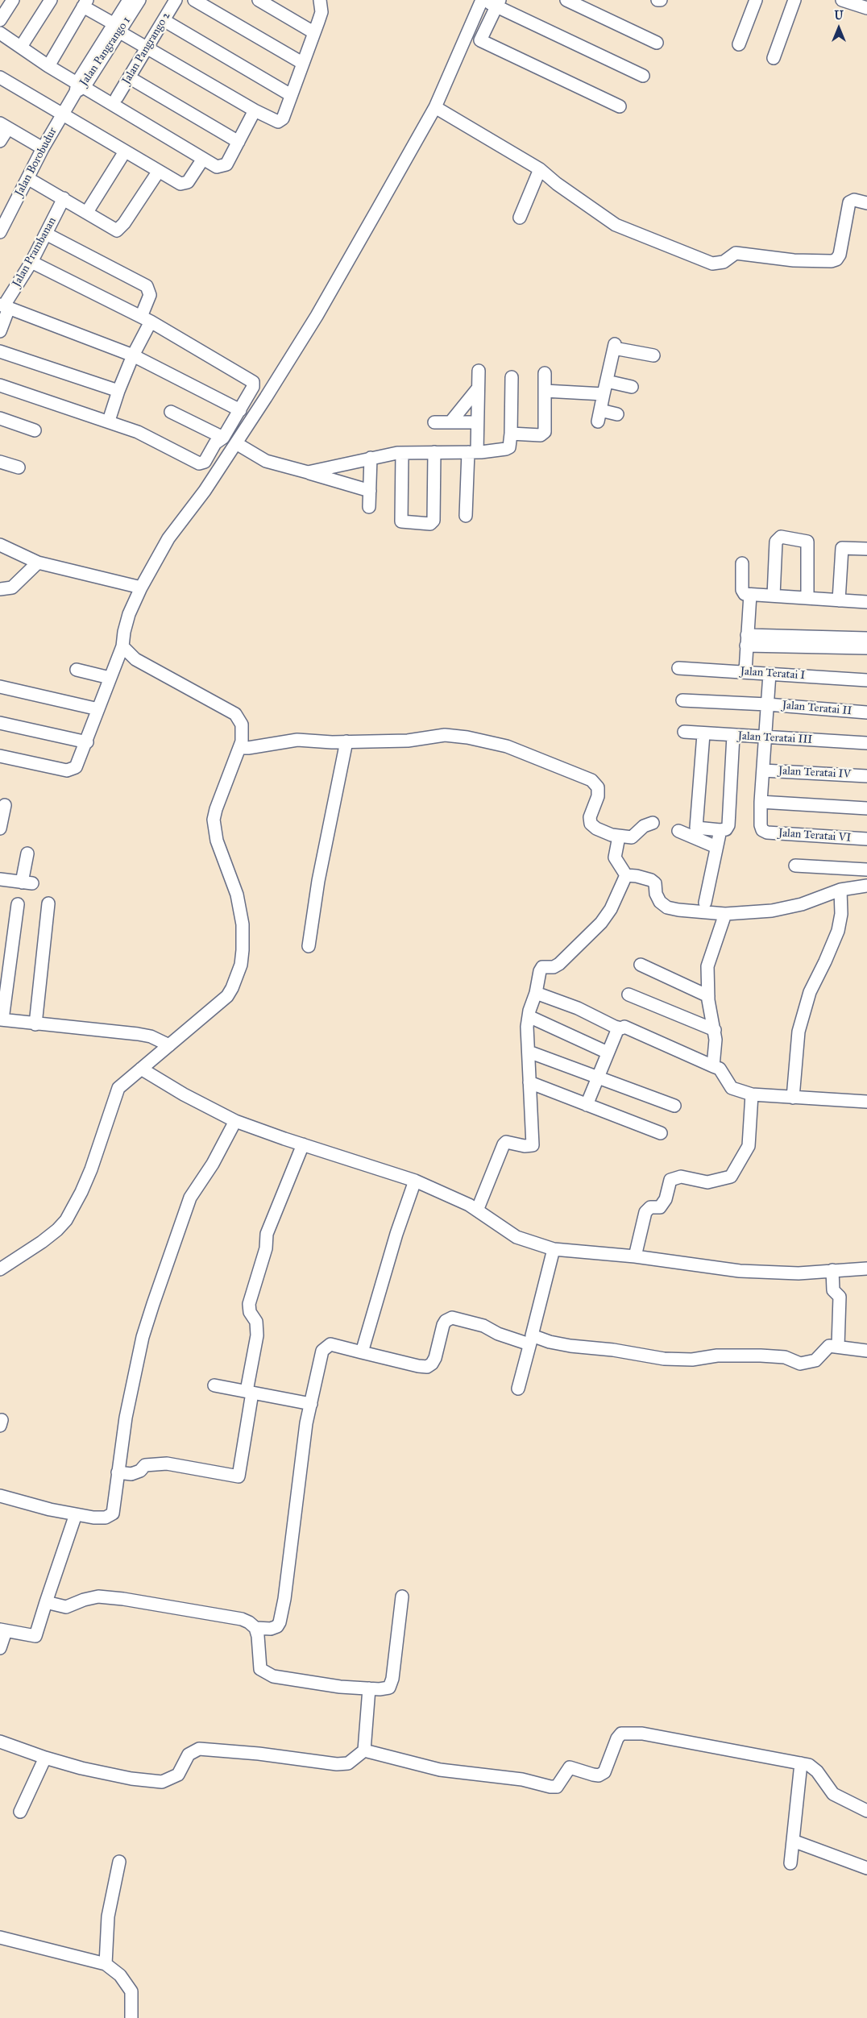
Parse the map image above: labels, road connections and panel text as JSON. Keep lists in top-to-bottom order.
{
  "streets": {
    "street": [
      "Jalan Pangrango 2",
      "Jalan Pangrango 1",
      "Jalan Borobudur",
      "Jalan Prambanan",
      "Jalan Teratai I",
      "Jalan Teratai II",
      "Jalan Teratai III",
      "Jalan Teratai IV",
      "Jalan Teratai VI"
    ]
  },
  "crossings": [
    ["Jalan Pangrango 1", "Jalan Borobudur"]
  ],
  "north": "top"
}
